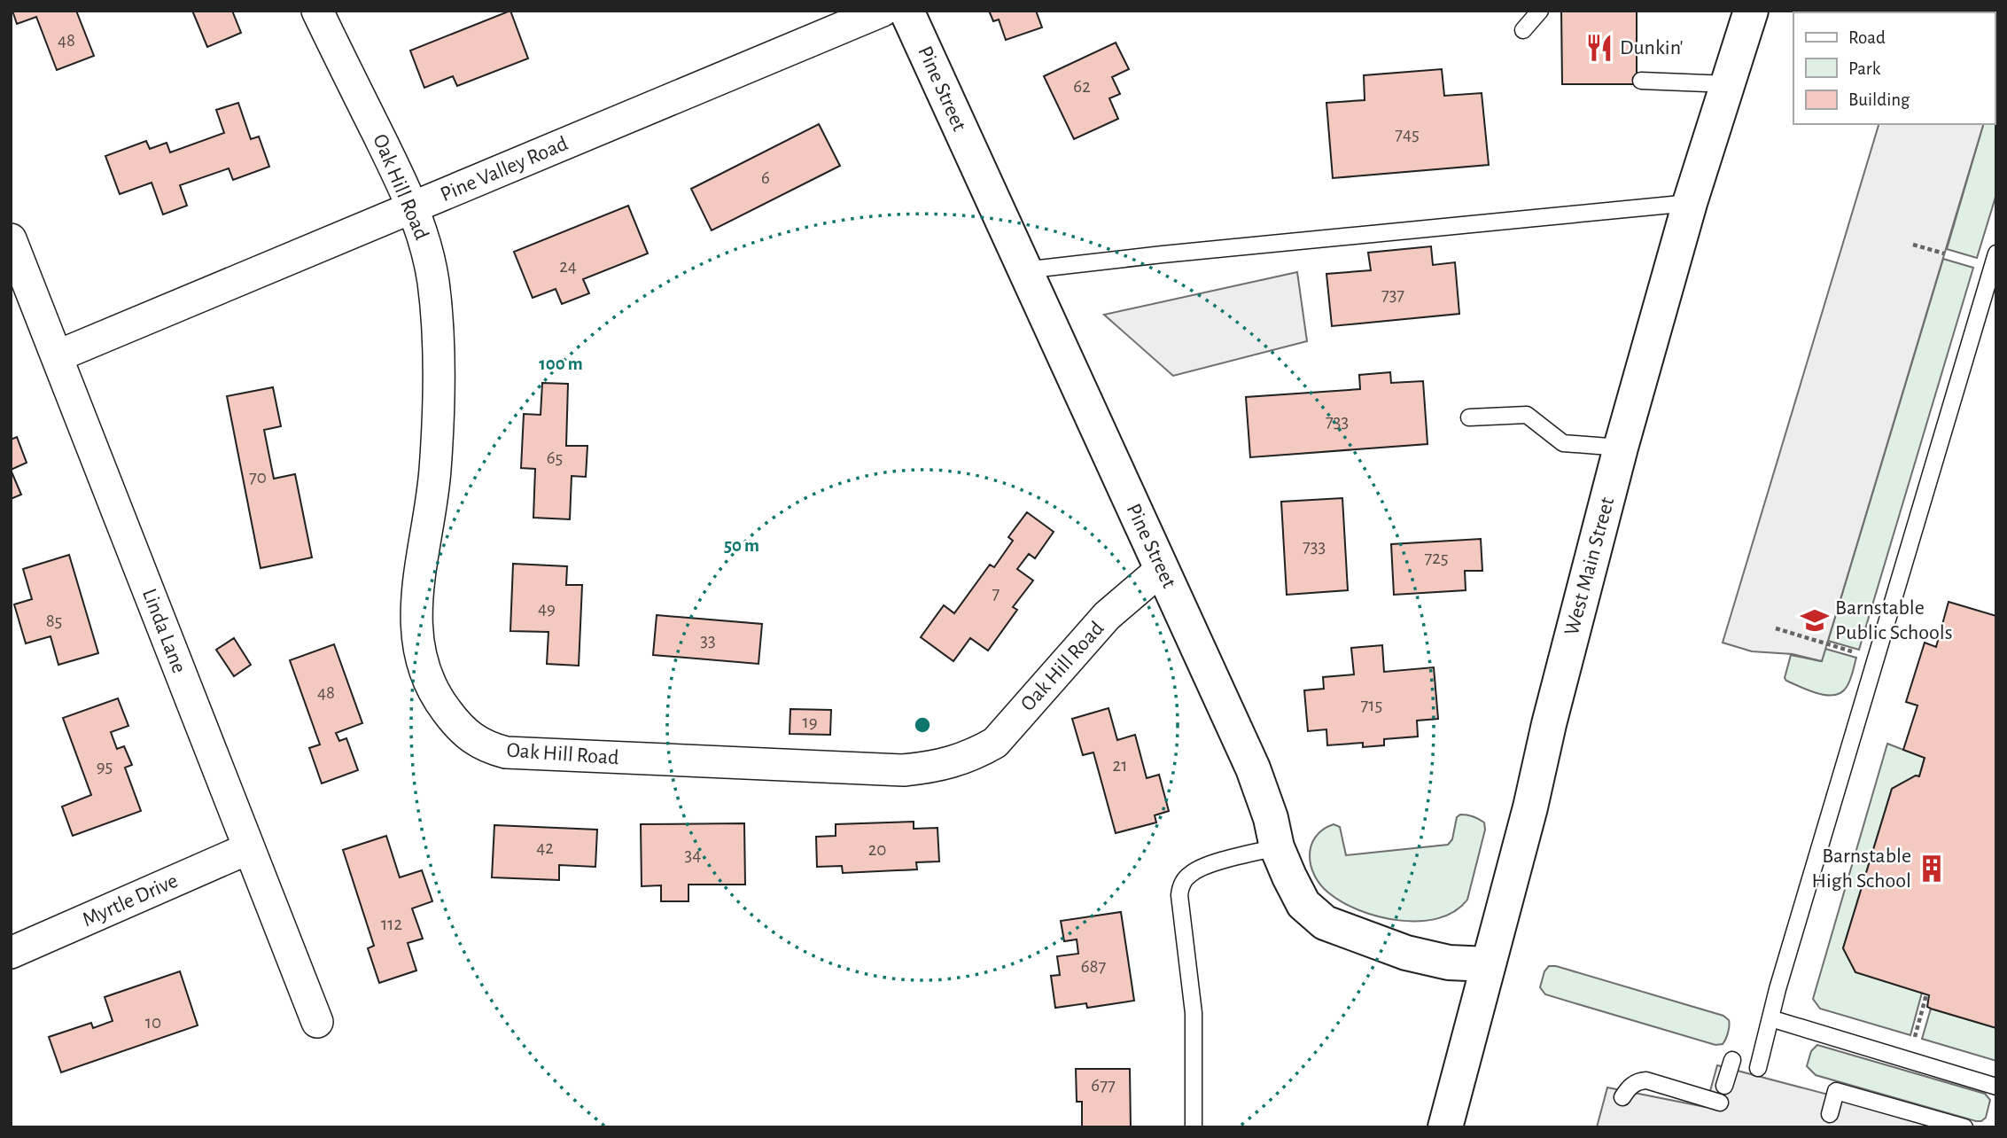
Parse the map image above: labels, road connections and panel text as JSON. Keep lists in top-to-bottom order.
{
  "streets": {
    "main road": ["Pine Street", "West Main Street"],
    "street": [
      "Pine Valley Road",
      "Oak Hill Road",
      "Linda Lane",
      "Myrtle Drive"
    ]
  },
  "crossings": [
    ["Pine Street", "Oak Hill Road"],
    ["Pine Street", "West Main Street"],
    ["Pine Valley Road", "Oak Hill Road"],
    ["Pine Valley Road", "Linda Lane"],
    ["Linda Lane", "Myrtle Drive"]
  ],
  "places": {
    "restaurant": ["Dunkin'"],
    "school or university": ["Barnstable Public Schools"],
    "building": ["Barnstable High School"]
  },
  "house_numbers": [
    "48",
    "62",
    "745",
    "6",
    "24",
    "737",
    "733",
    "65",
    "70",
    "733",
    "725",
    "7",
    "49",
    "85",
    "33",
    "48",
    "715",
    "19",
    "21",
    "95",
    "42",
    "20",
    "34",
    "112",
    "687",
    "10",
    "677"
  ],
  "legend": ["Road", "Park", "Building"],
  "rings": ["100 m", "50 m"]
}
